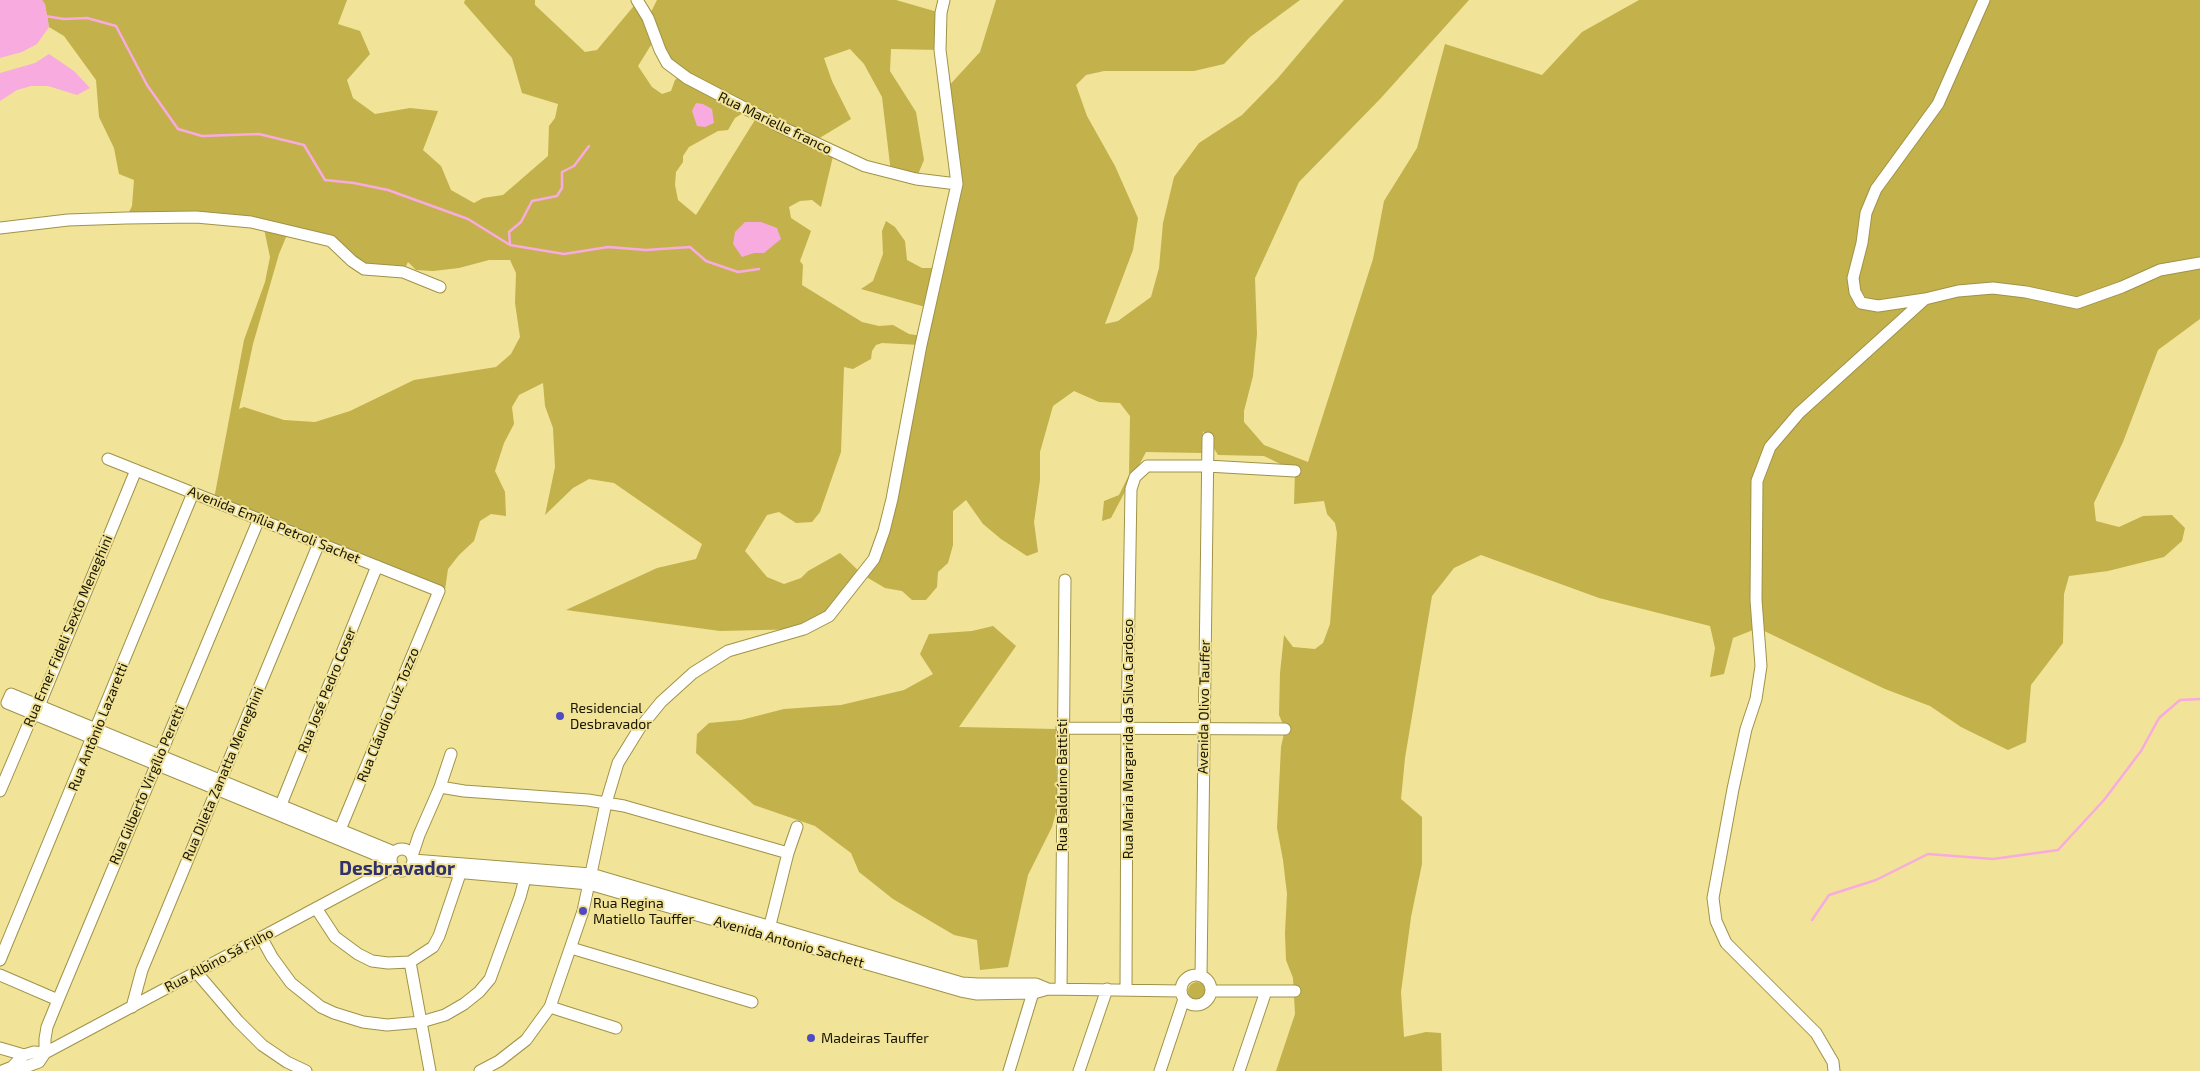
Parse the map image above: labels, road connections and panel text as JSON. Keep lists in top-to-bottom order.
{
  "streets": {
    "street": [
      "Rua Marielle franco",
      "Avenida Emília Petroli Sachet",
      "Rua Emer Fideli Sexto Meneghini",
      "Rua José Pedro Coser",
      "Avenida Olivo Tauffer",
      "Rua Cláudio Luiz Tozzo",
      "Rua Antônio Lazaretti",
      "Rua Maria Margarida da Silva Cardoso",
      "Rua Dileta Zanatta Meneghini",
      "Rua Gilberto Virgílio Peretti",
      "Rua Balduíno Battisti",
      "Avenida Antonio Sachett",
      "Rua Albino Sá Filho"
    ]
  },
  "crossings": [
    ["Avenida Emília Petroli Sachet", "Rua Emer Fideli Sexto Meneghini"],
    ["Avenida Emília Petroli Sachet", "Rua José Pedro Coser"],
    ["Avenida Emília Petroli Sachet", "Rua Cláudio Luiz Tozzo"],
    ["Avenida Emília Petroli Sachet", "Rua Antônio Lazaretti"],
    ["Avenida Emília Petroli Sachet", "Rua Dileta Zanatta Meneghini"],
    ["Avenida Emília Petroli Sachet", "Rua Gilberto Virgílio Peretti"],
    ["Avenida Olivo Tauffer", "Rua Maria Margarida da Silva Cardoso"],
    ["Avenida Olivo Tauffer", "Avenida Antonio Sachett"],
    ["Rua Maria Margarida da Silva Cardoso", "Avenida Antonio Sachett"],
    ["Rua Dileta Zanatta Meneghini", "Rua Albino Sá Filho"],
    ["Rua Gilberto Virgílio Peretti", "Rua Albino Sá Filho"],
    ["Rua Balduíno Battisti", "Avenida Antonio Sachett"],
    ["Avenida Antonio Sachett", "Rua Albino Sá Filho"]
  ],
  "districts": ["Desbravador"],
  "places": ["Residencial Desbravador", "Rua Regina Matiello Tauffer", "Madeiras Tauffer"]
}
